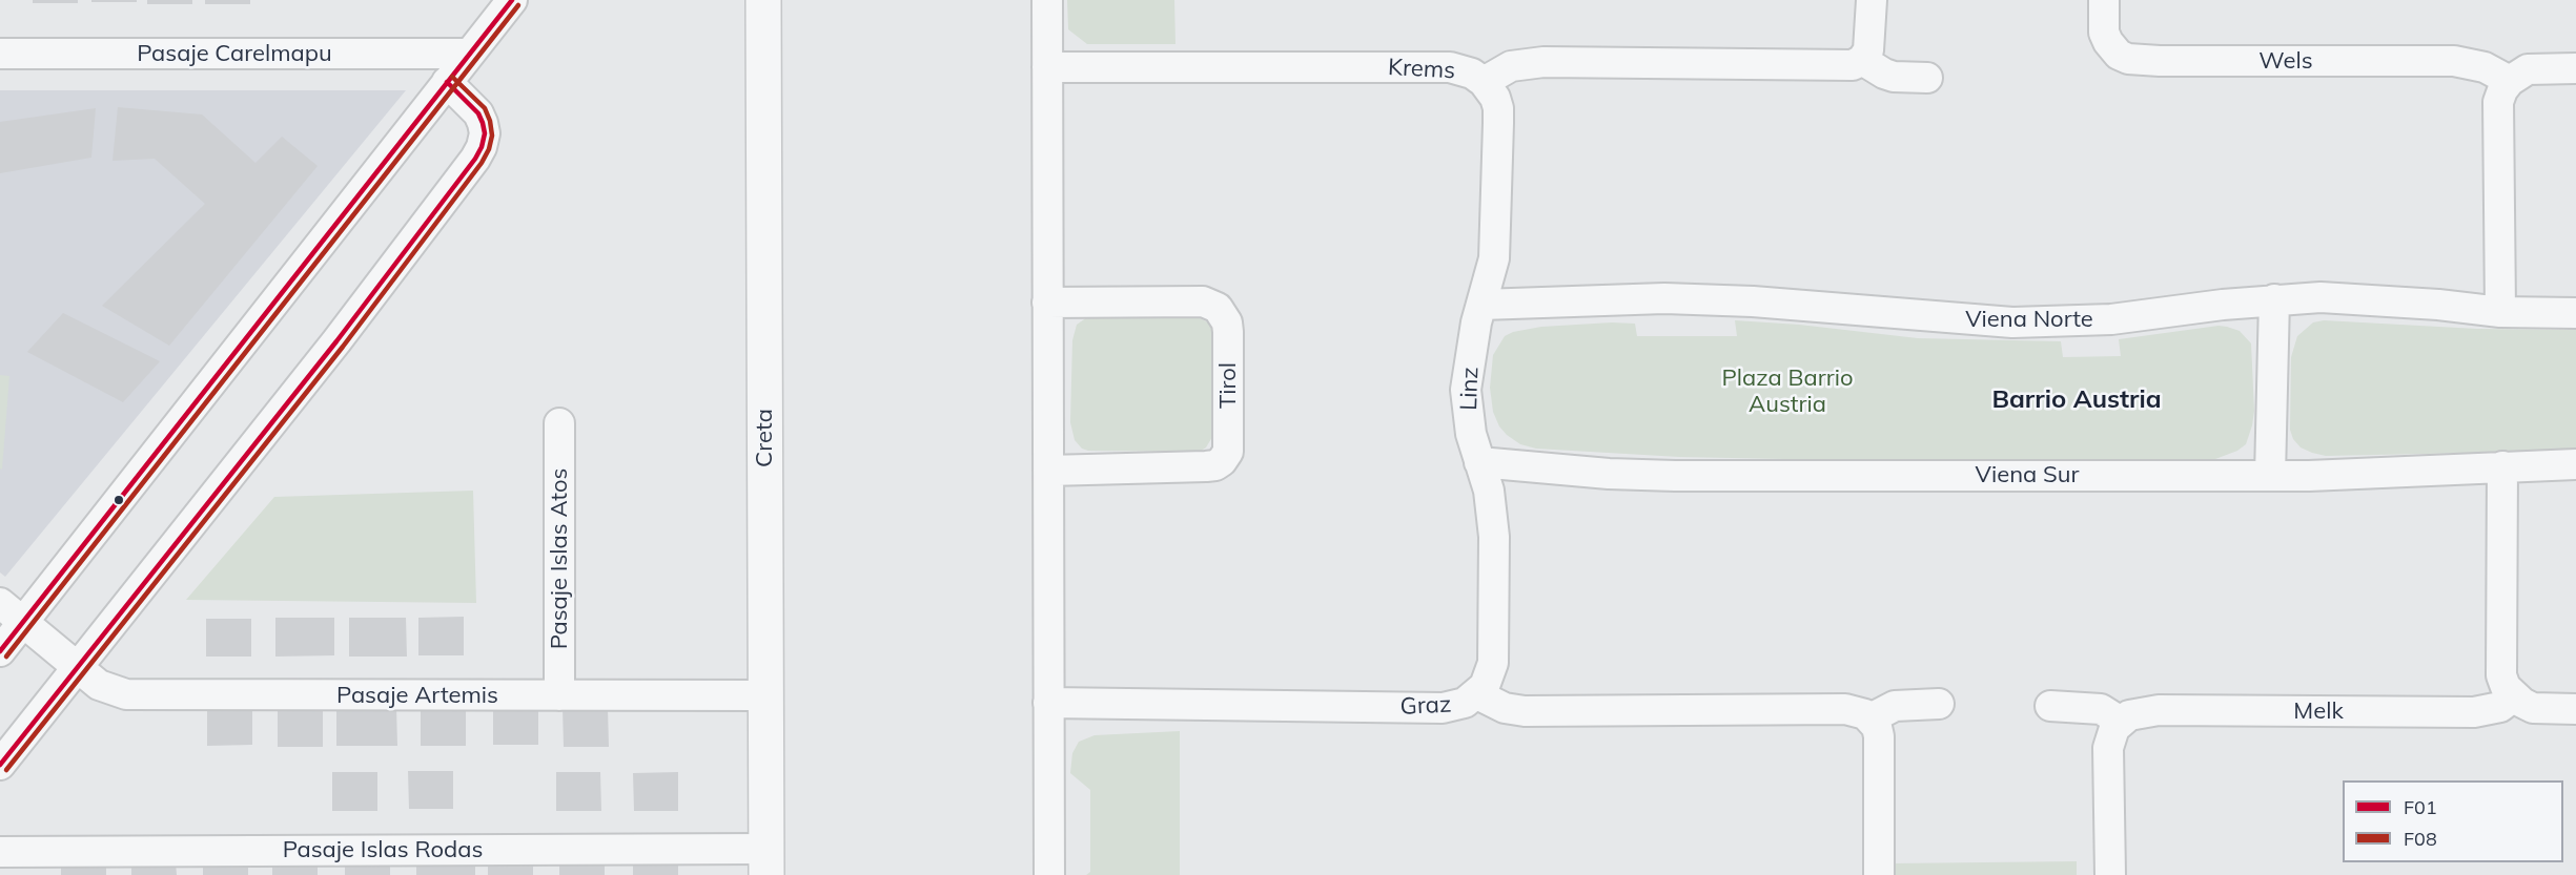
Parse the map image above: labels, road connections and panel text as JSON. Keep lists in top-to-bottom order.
{
  "streets": {
    "street": [
      "Pasaje Carelmapu",
      "Wels",
      "Krems",
      "Viena Norte",
      "Tirol",
      "Linz",
      "Creta",
      "Viena Sur",
      "Pasaje Islas Atos",
      "Pasaje Artemis",
      "Graz",
      "Melk",
      "Pasaje Islas Rodas"
    ]
  },
  "crossings": [
    ["Krems", "Linz"],
    ["Viena Norte", "Linz"],
    ["Linz", "Viena Sur"],
    ["Linz", "Graz"],
    ["Creta", "Pasaje Artemis"],
    ["Creta", "Pasaje Islas Rodas"],
    ["Pasaje Islas Atos", "Pasaje Artemis"]
  ],
  "districts": ["Barrio Austria"],
  "parks": ["Plaza Barrio Austria"],
  "lines": ["transit line F01", "transit line F08"],
  "legend": ["F01", "F08"]
}
